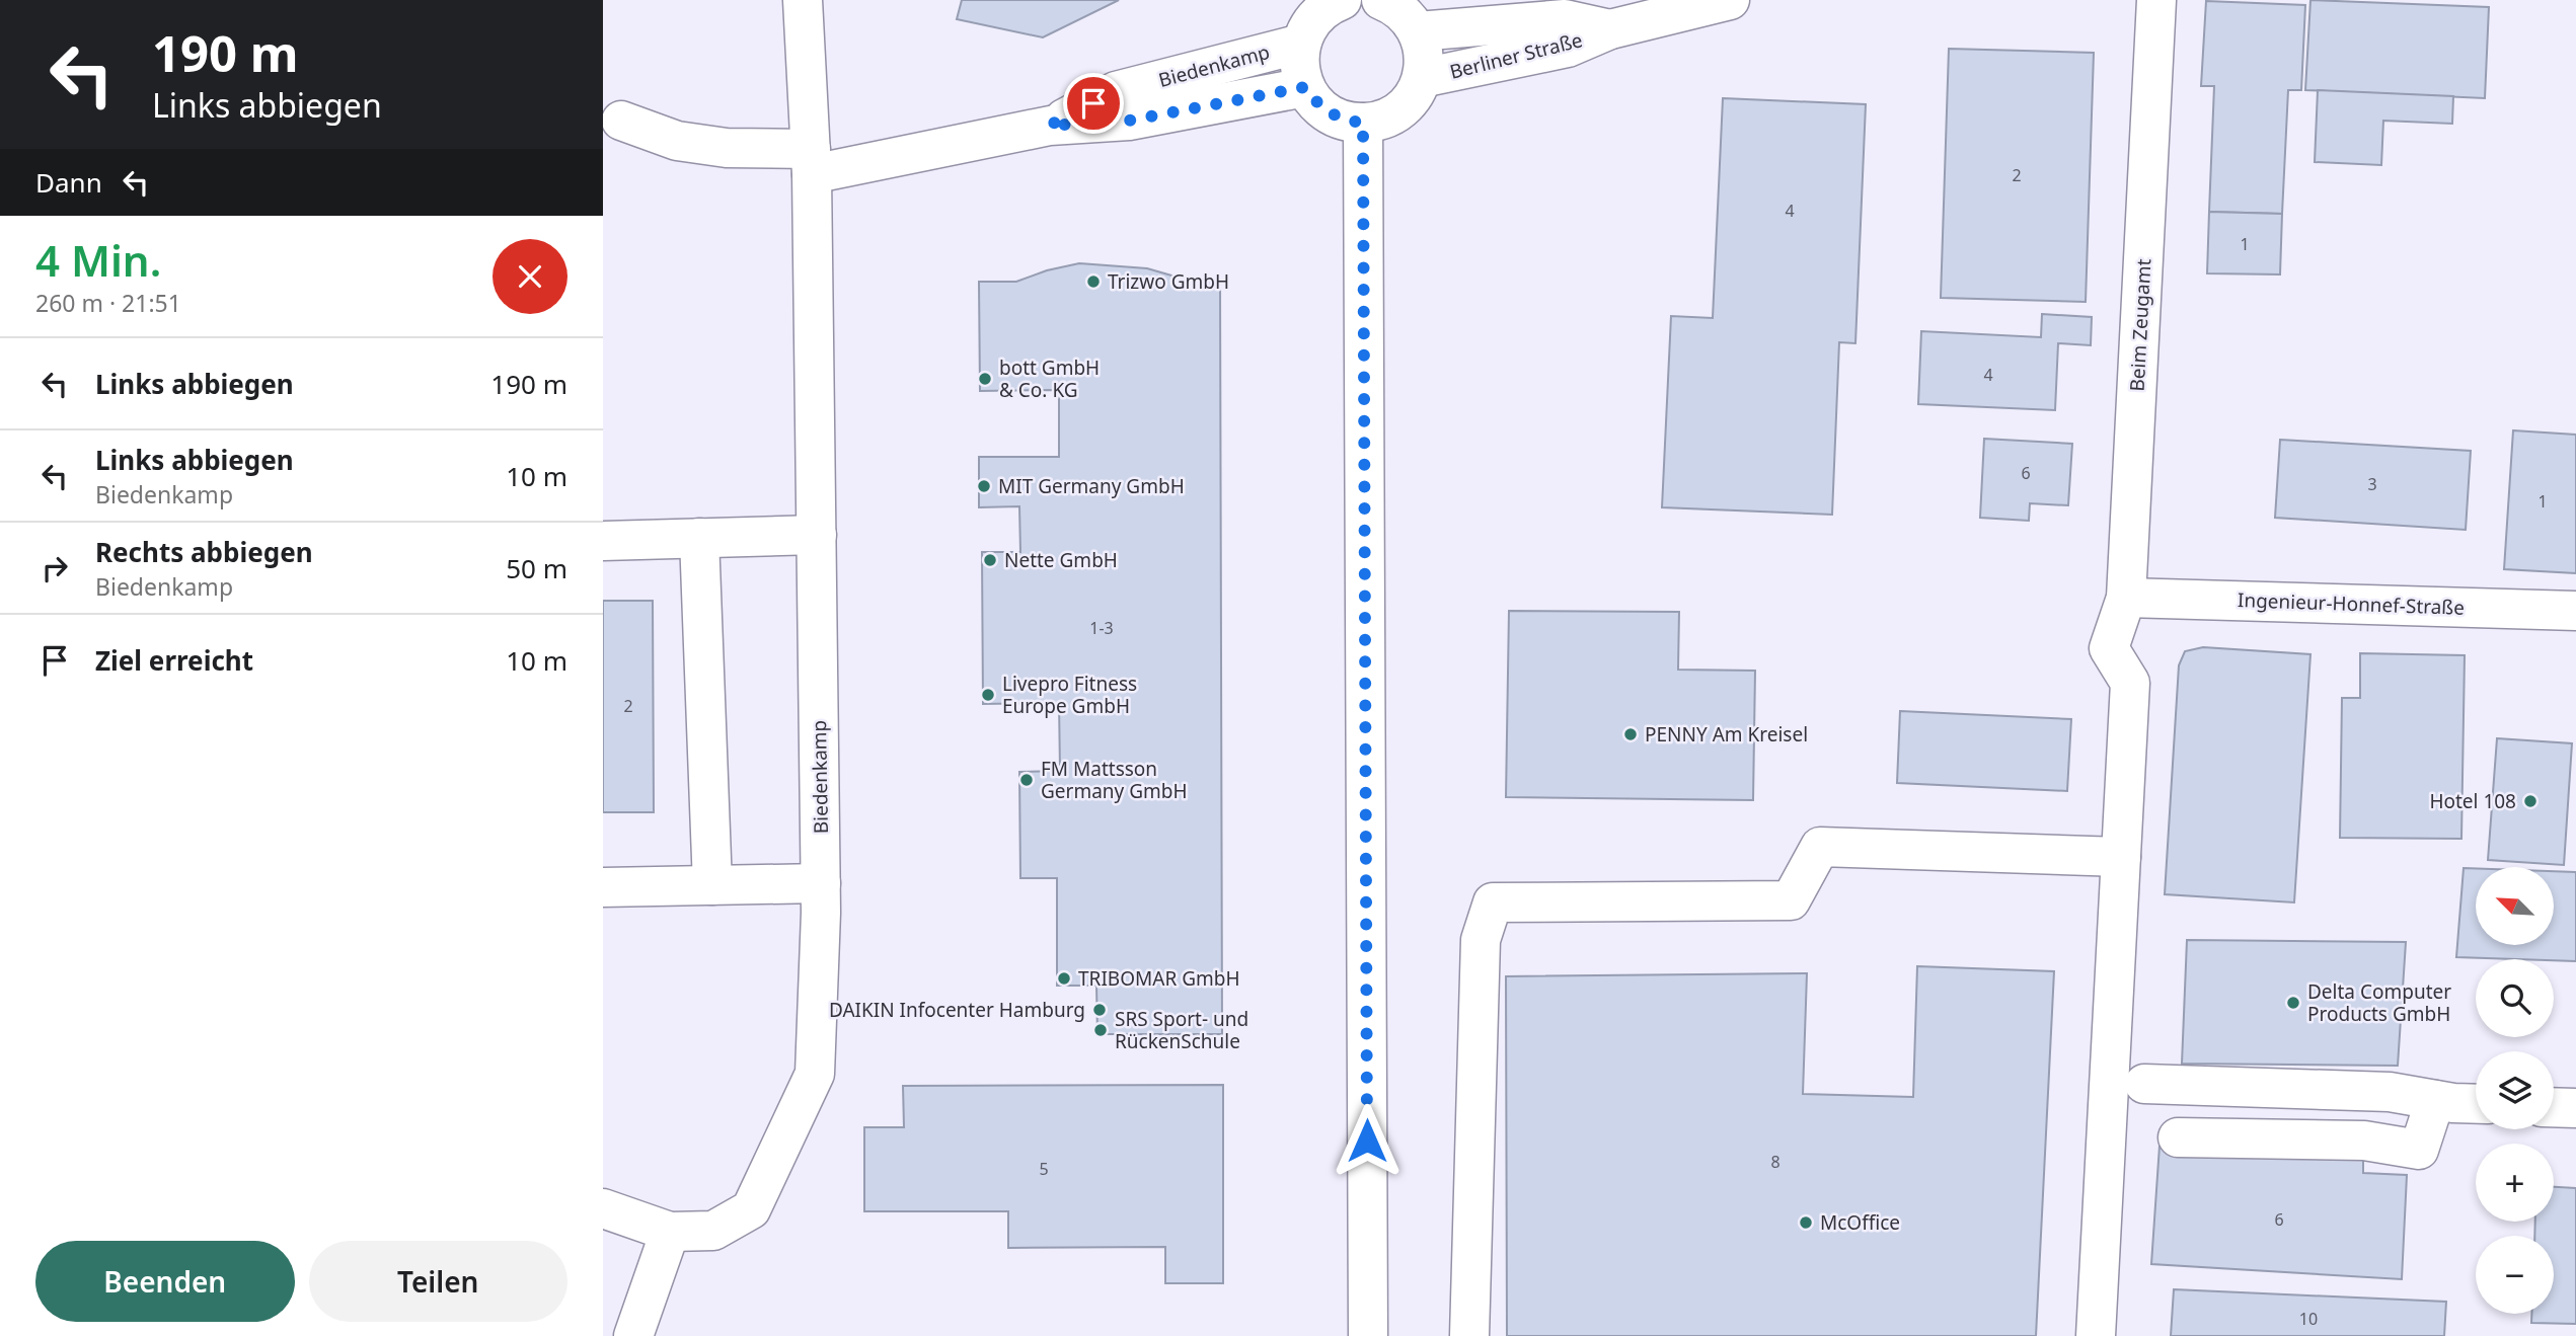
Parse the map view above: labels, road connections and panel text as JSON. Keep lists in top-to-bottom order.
{
  "streets": {
    "street": [
      "Berliner Straße",
      "Biedenkamp",
      "Beim Zeugamt",
      "Ingenieur-Honnef-Straße"
    ]
  },
  "crossings": [
    ["Beim Zeugamt", "Ingenieur-Honnef-Straße"]
  ],
  "places": [
    "Trizwo GmbH",
    "bott GmbH & Co. KG",
    "MIT Germany GmbH",
    "Nette GmbH",
    "Livepro Fitness Europe GmbH",
    "PENNY Am Kreisel",
    "FM Mattsson Germany GmbH",
    "Hotel 108",
    "TRIBOMAR GmbH",
    "Delta Computer Products GmbH",
    "DAIKIN Infocenter Hamburg",
    "SRS Sport- und RückenSchule",
    "McOffice"
  ],
  "house_numbers": [
    "2",
    "4",
    "1",
    "4",
    "6",
    "3",
    "1",
    "1-3",
    "2",
    "8",
    "5",
    "6",
    "10"
  ],
  "north": "top left",
  "page": {
    "turn": ["190 m", "Links abbiegen"],
    "then": "Dann",
    "heading": ["4 Min.", "260 m · 21:51"],
    "list": [
      {
        "name": "Links abbiegen",
        "value": "190 m"
      },
      {
        "name": "Links abbiegen",
        "note": "Biedenkamp",
        "value": "10 m"
      },
      {
        "name": "Rechts abbiegen",
        "note": "Biedenkamp",
        "value": "50 m"
      },
      {
        "name": "Ziel erreicht",
        "value": "10 m"
      }
    ],
    "map_buttons": ["+", "−"],
    "buttons": ["Beenden", "Teilen"]
  }
}
